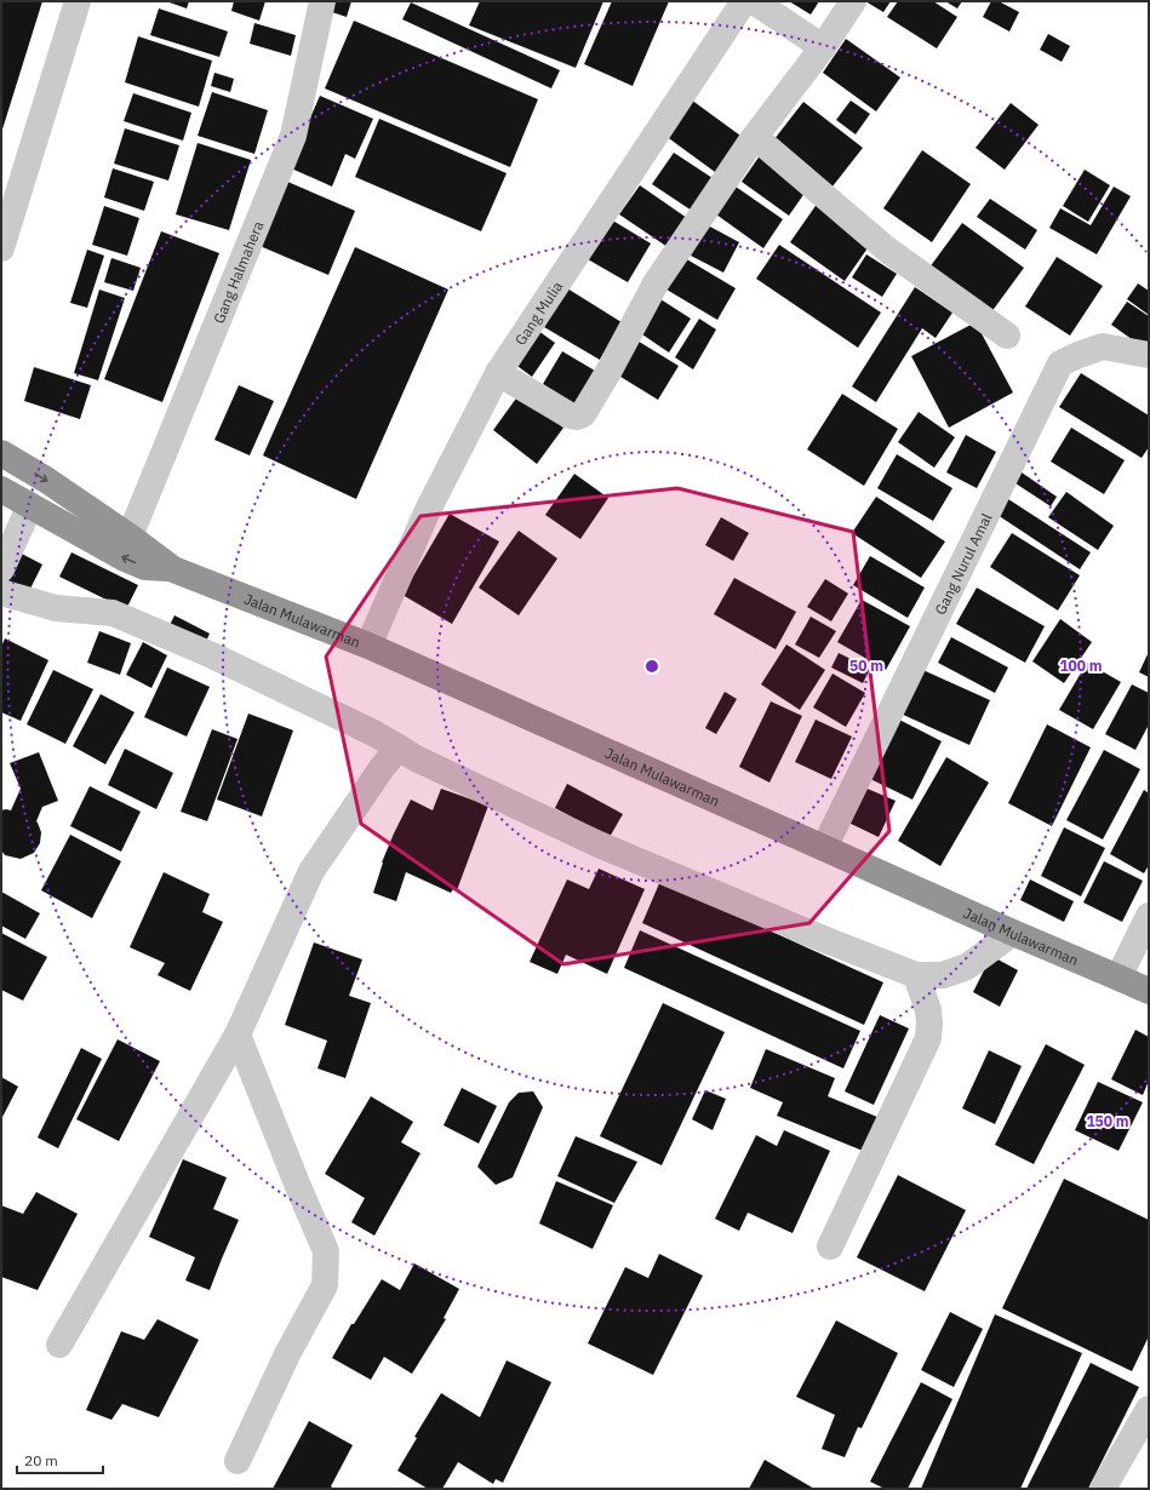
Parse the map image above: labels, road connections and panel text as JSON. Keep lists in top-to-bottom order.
{
  "streets": {
    "highway": ["Jalan Mulawarman"],
    "street": ["Gang Halmahera", "Gang Mulia", "Gang Nurul Amal"]
  },
  "crossings": [
    ["Gang Halmahera", "Jalan Mulawarman"],
    ["Gang Mulia", "Jalan Mulawarman"],
    ["Gang Nurul Amal", "Jalan Mulawarman"]
  ],
  "scale_bar": "20 m",
  "rings": ["50 m", "100 m", "150 m"]
}
